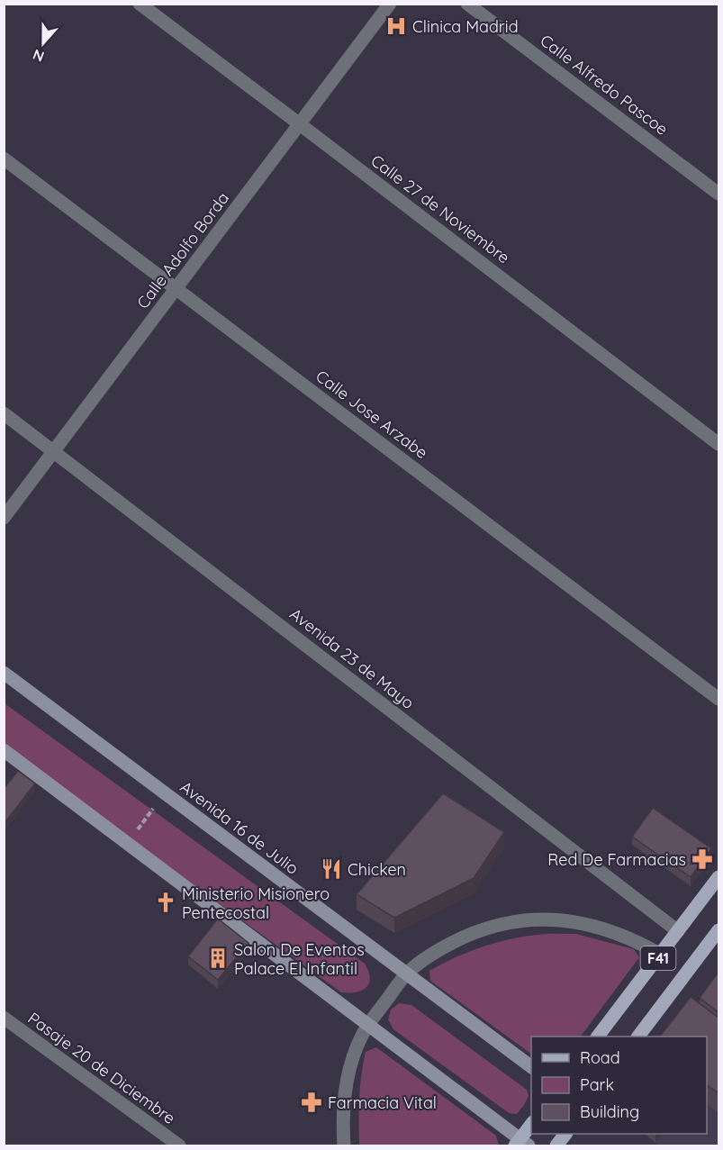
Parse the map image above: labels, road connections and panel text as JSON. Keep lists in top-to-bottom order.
{
  "streets": {
    "main road": ["Avenida 16 de Julio", "F41"],
    "street": [
      "Calle Alfredo Pascoe",
      "Calle 27 de Noviembre",
      "Calle Adolfo Borda",
      "Calle Jose Arzabe",
      "Avenida 23 de Mayo",
      "Pasaje 20 de Diciembre"
    ]
  },
  "crossings": [
    ["Calle 27 de Noviembre", "Calle Adolfo Borda"],
    ["Calle Adolfo Borda", "Calle Jose Arzabe"],
    ["Calle Adolfo Borda", "Avenida 23 de Mayo"],
    ["Avenida 23 de Mayo", "F41"]
  ],
  "places": {
    "hospital": ["Clinica Madrid"],
    "pharmacy": ["Red De Farmacias", "Farmacia Vital"],
    "restaurant": ["Chicken"],
    "church": ["Ministerio Misionero Pentecostal"],
    "building": ["Salon De Eventos Palace El Infantil"]
  },
  "legend": ["Road", "Park", "Building"],
  "north": "bottom"
}
